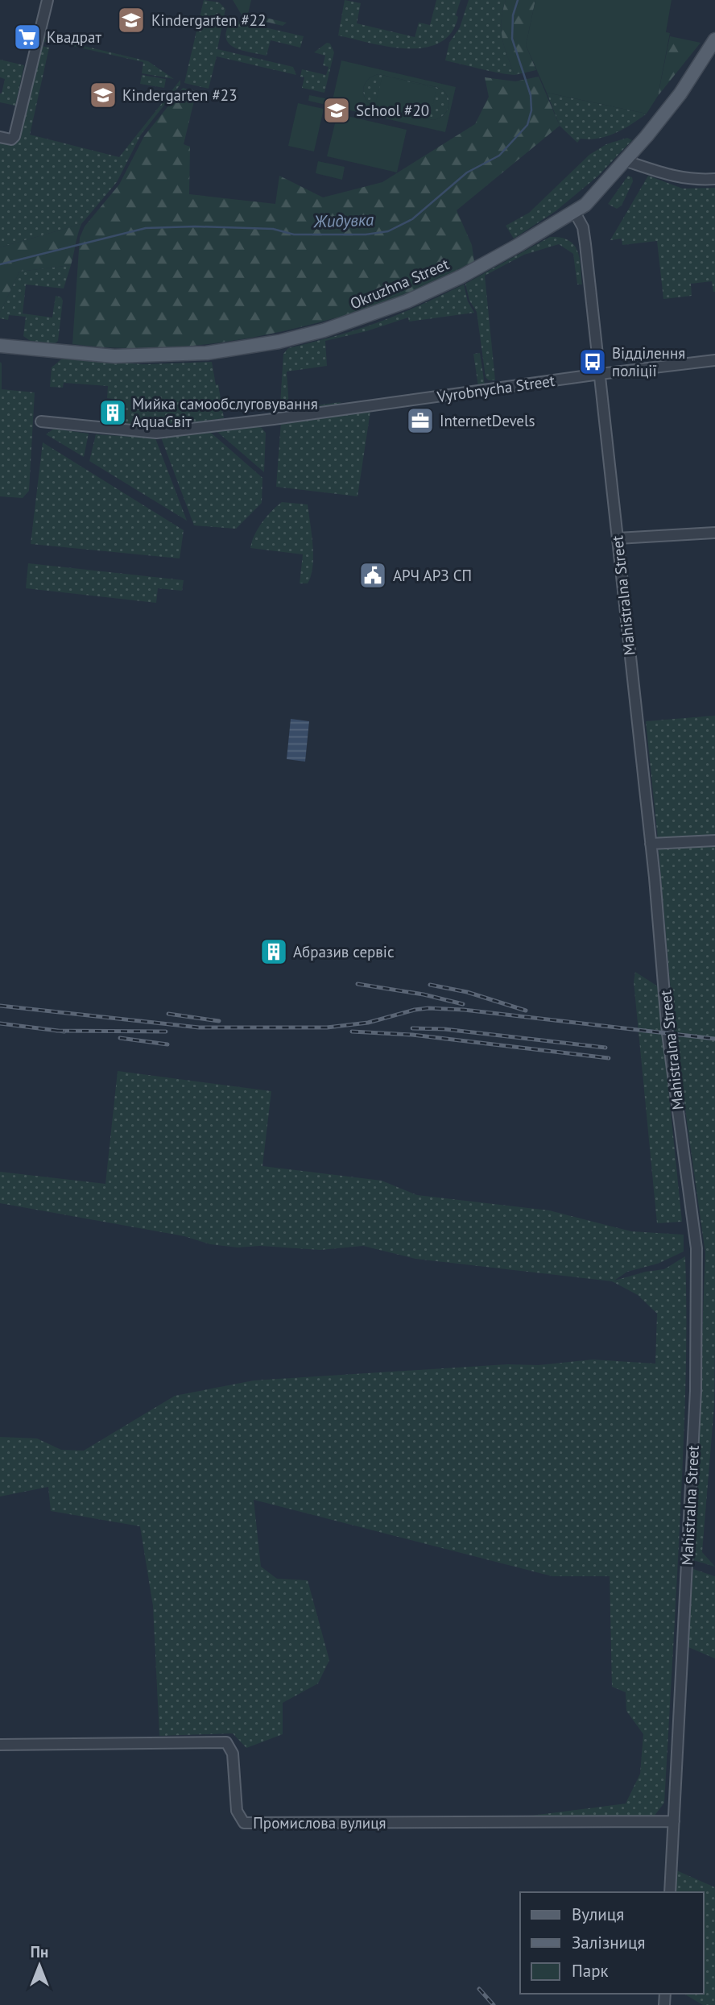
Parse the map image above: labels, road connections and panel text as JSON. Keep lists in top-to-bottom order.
{
  "streets": {
    "main road": ["Okruzhna Street"],
    "street": ["Vyrobnycha Street", "Mahistralna Street", "Промислова вулиця"]
  },
  "crossings": [
    ["Okruzhna Street", "Mahistralna Street"],
    ["Vyrobnycha Street", "Mahistralna Street"],
    ["Mahistralna Street", "Промислова вулиця"]
  ],
  "water": ["Жидувка"],
  "places": {
    "school or university": ["Kindergarten #22", "Kindergarten #23", "School #20"],
    "supermarket": ["Квадрат"],
    "bus stop": ["Відділення поліції"],
    "building": ["Мийка самообслуговування AquaСвіт", "Абразив сервіс"],
    "office": ["InternetDevels"],
    "public building": ["АРЧ АРЗ СП"]
  },
  "legend": ["Вулиця", "Залізниця", "Парк"],
  "north": "top"
}
